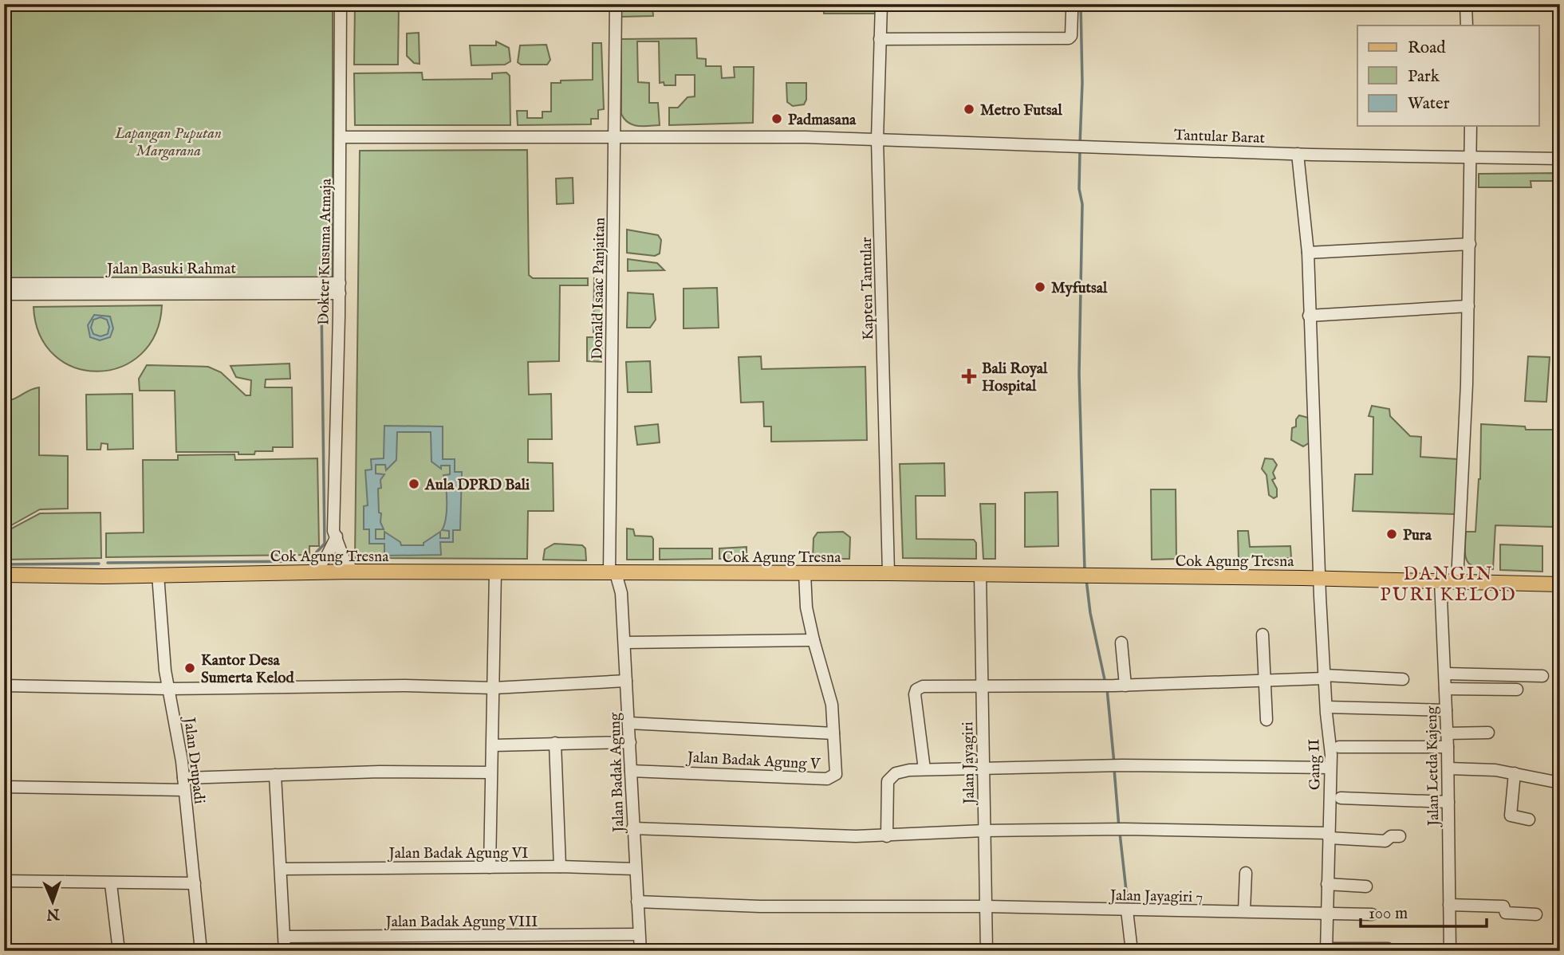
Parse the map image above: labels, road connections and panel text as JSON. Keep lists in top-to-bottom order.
{
  "streets": {
    "main road": ["Cok Agung Tresna"],
    "street": [
      "Tantular Barat",
      "Dokter Kusuma Atmaja",
      "Jalan Basuki Rahmat",
      "Donald Isaac Panjaitan",
      "Kapten Tantular",
      "Jalan Badak Agung V",
      "Jalan Drupadi",
      "Jalan Jayagiri",
      "Gang II",
      "Jalan Letda Kajeng",
      "Jalan Badak Agung",
      "Jalan Badak Agung VI",
      "Jalan Jayagiri 7",
      "Jalan Badak Agung VIII"
    ]
  },
  "crossings": [
    ["Tantular Barat", "Dokter Kusuma Atmaja"],
    ["Tantular Barat", "Donald Isaac Panjaitan"],
    ["Tantular Barat", "Kapten Tantular"],
    ["Tantular Barat", "Gang II"],
    ["Dokter Kusuma Atmaja", "Jalan Basuki Rahmat"],
    ["Dokter Kusuma Atmaja", "Cok Agung Tresna"],
    ["Donald Isaac Panjaitan", "Cok Agung Tresna"],
    ["Donald Isaac Panjaitan", "Jalan Badak Agung"],
    ["Kapten Tantular", "Cok Agung Tresna"],
    ["Cok Agung Tresna", "Jalan Badak Agung V"],
    ["Cok Agung Tresna", "Jalan Drupadi"],
    ["Cok Agung Tresna", "Jalan Jayagiri"],
    ["Cok Agung Tresna", "Gang II"],
    ["Cok Agung Tresna", "Jalan Letda Kajeng"],
    ["Cok Agung Tresna", "Jalan Badak Agung"],
    ["Jalan Badak Agung V", "Jalan Badak Agung"],
    ["Jalan Jayagiri", "Jalan Jayagiri 7"],
    ["Gang II", "Jalan Jayagiri 7"],
    ["Jalan Badak Agung", "Jalan Badak Agung VI"],
    ["Jalan Badak Agung", "Jalan Jayagiri 7"],
    ["Jalan Badak Agung", "Jalan Badak Agung VIII"]
  ],
  "districts": ["DANGIN PURI KELOD"],
  "parks": ["Lapangan Puputan Margarana"],
  "places": {
    "other": [
      "Metro Futsal",
      "Padmasana",
      "Myfutsal",
      "Aula DPRD Bali",
      "Pura",
      "Kantor Desa Sumerta Kelod"
    ],
    "health": ["Bali Royal Hospital"]
  },
  "legend": ["Road", "Park", "Water"],
  "scale_bar": "100 m",
  "north": "bottom"
}
